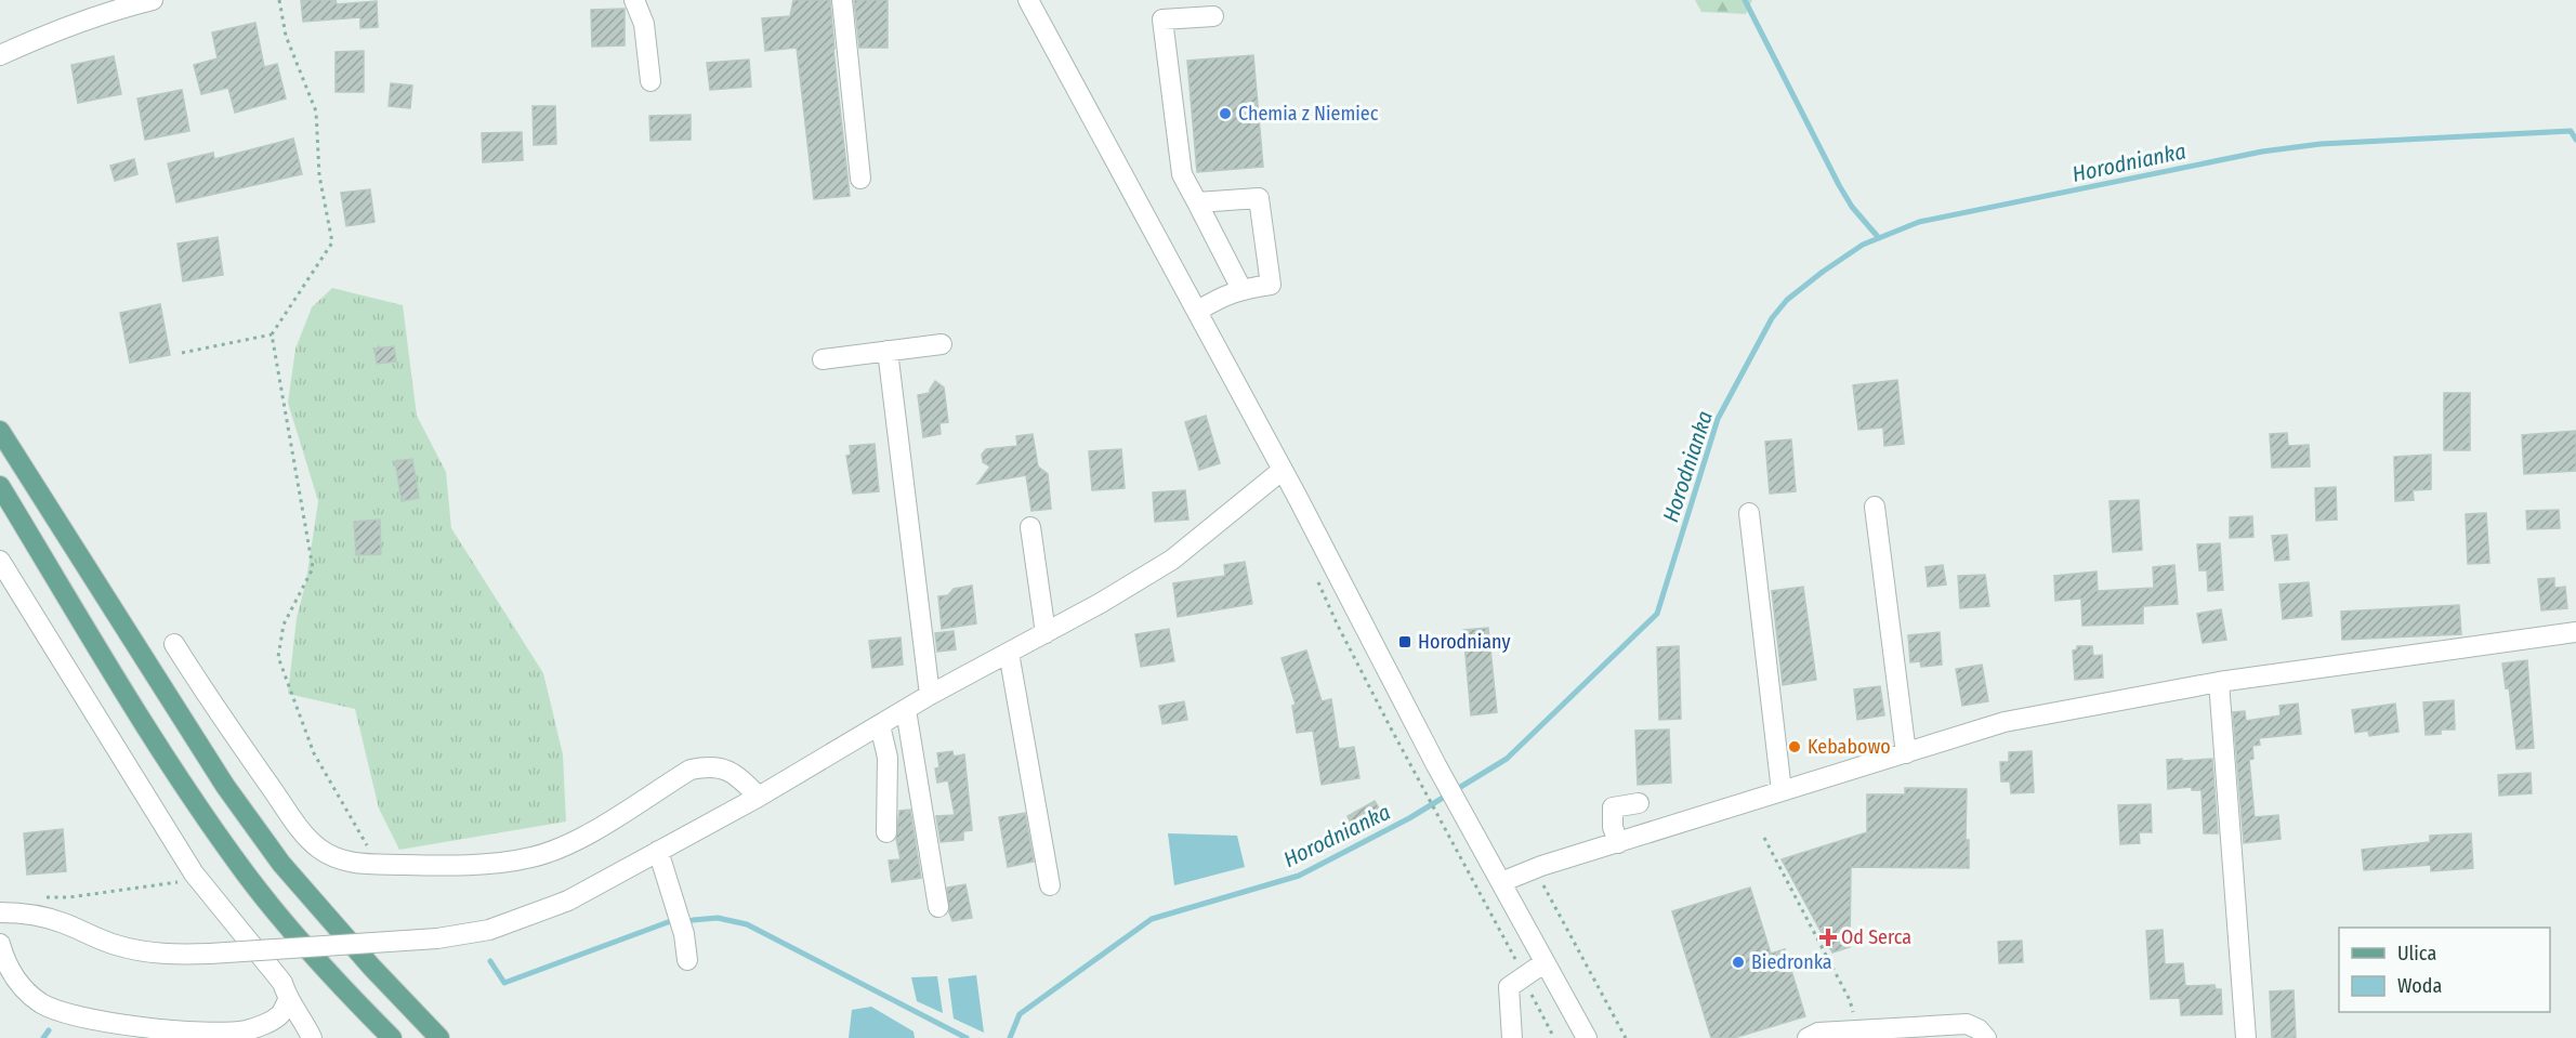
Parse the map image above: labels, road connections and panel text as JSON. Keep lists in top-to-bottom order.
{
  "water": ["Horodnianka"],
  "places": {
    "other": ["Chemia z Niemiec", "Kebabowo", "Biedronka"],
    "transit": ["Horodniany"],
    "health": ["Od Serca"]
  },
  "legend": ["Ulica", "Woda"]
}
